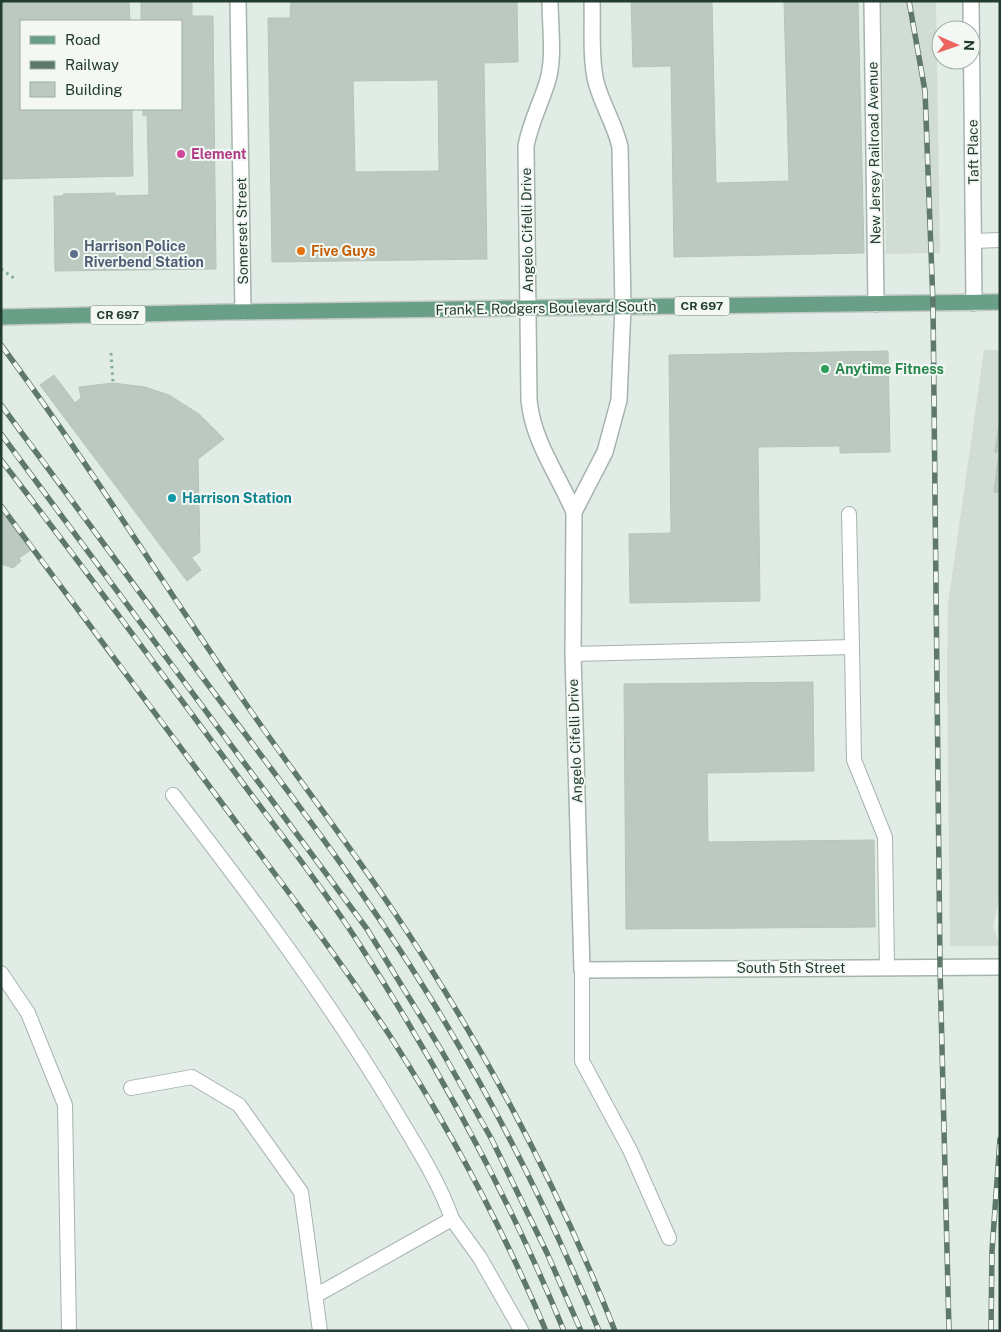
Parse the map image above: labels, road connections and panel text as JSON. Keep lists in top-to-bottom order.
{
  "streets": {
    "main road": ["CR 697", "Frank E. Rodgers Boulevard South"],
    "street": [
      "Taft Place",
      "New Jersey Railroad Avenue",
      "Angelo Cifelli Drive",
      "Somerset Street",
      "South 5th Street"
    ]
  },
  "crossings": [
    ["Taft Place", "Frank E. Rodgers Boulevard South"],
    ["New Jersey Railroad Avenue", "Frank E. Rodgers Boulevard South"],
    ["Angelo Cifelli Drive", "Frank E. Rodgers Boulevard South"],
    ["Angelo Cifelli Drive", "South 5th Street"],
    ["Somerset Street", "Frank E. Rodgers Boulevard South"]
  ],
  "places": [
    "Element",
    "Five Guys",
    "Harrison Police Riverbend Station",
    "Anytime Fitness",
    "Harrison Station"
  ],
  "legend": ["Road", "Railway", "Building"],
  "north": "right"
}
